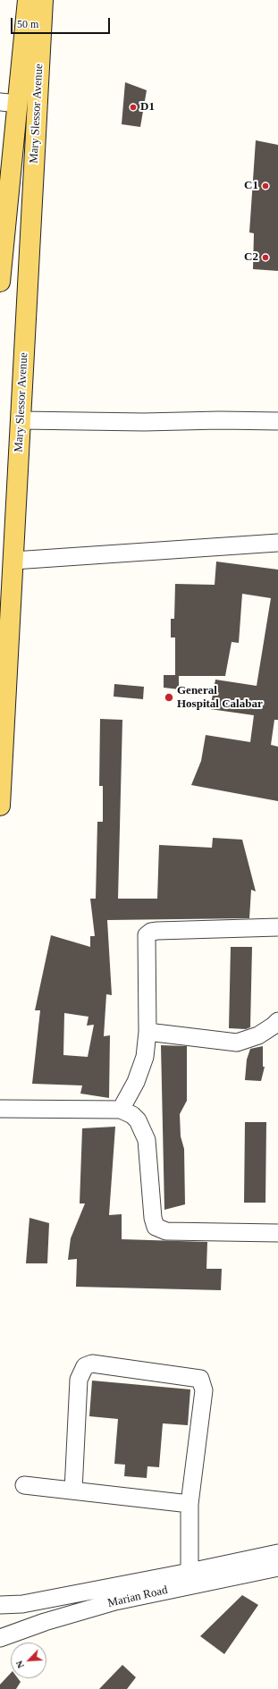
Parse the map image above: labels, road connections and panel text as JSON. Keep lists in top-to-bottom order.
{
  "streets": {
    "main road": ["Mary Slessor Avenue"],
    "street": ["Marian Road"]
  },
  "places": [
    "D1",
    "C1",
    "C2",
    "General Hospital Calabar"
  ],
  "scale_bar": "50 m",
  "north": "bottom left"
}
